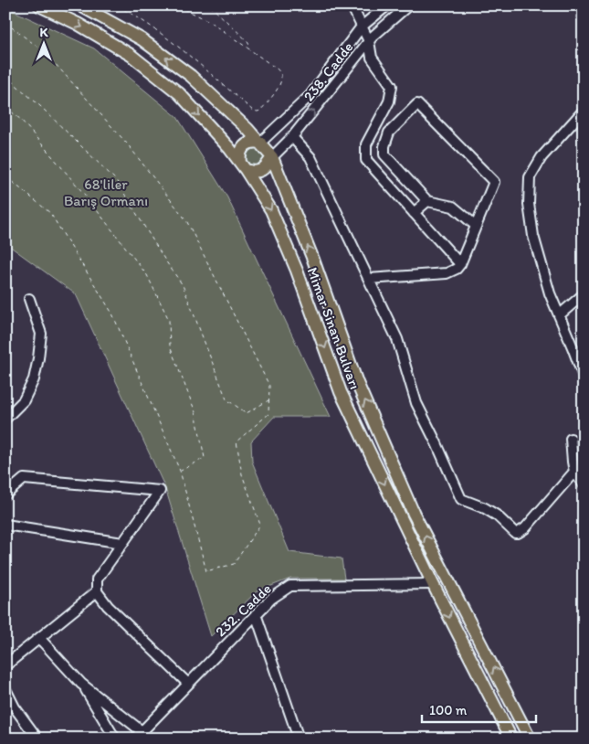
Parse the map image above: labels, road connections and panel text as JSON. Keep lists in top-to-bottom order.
{
  "streets": {
    "main road": ["Mimar Sinan Bulvarı"],
    "street": ["238. Cadde", "232. Cadde"]
  },
  "crossings": [
    ["238. Cadde", "Mimar Sinan Bulvarı"],
    ["Mimar Sinan Bulvarı", "232. Cadde"]
  ],
  "parks": ["68'liler Barış Ormanı"],
  "scale_bar": "100 m",
  "north": "top"
}
